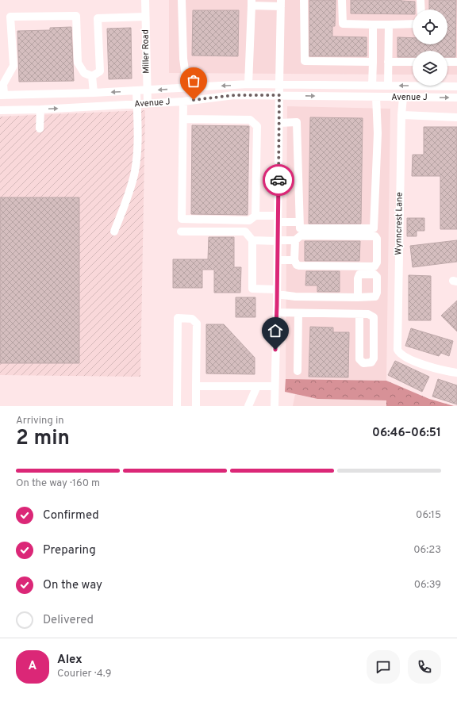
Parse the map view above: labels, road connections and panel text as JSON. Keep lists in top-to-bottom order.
{
  "streets": {
    "street": ["Miller Road", "Avenue J", "Wynncrest Lane"]
  },
  "crossings": [
    ["Miller Road", "Avenue J"],
    ["Avenue J", "Wynncrest Lane"]
  ],
  "page": {
    "heading": ["2 min", "Arriving in", "06:46–06:51"],
    "panel": ["Alex", "Courier · 4.9"],
    "bar": "On the way · 160 m",
    "list": [
      ["Confirmed", "06:15"],
      ["Preparing", "06:23"],
      ["On the way", "06:39"],
      "Delivered"
    ],
    "round": "A"
  }
}
